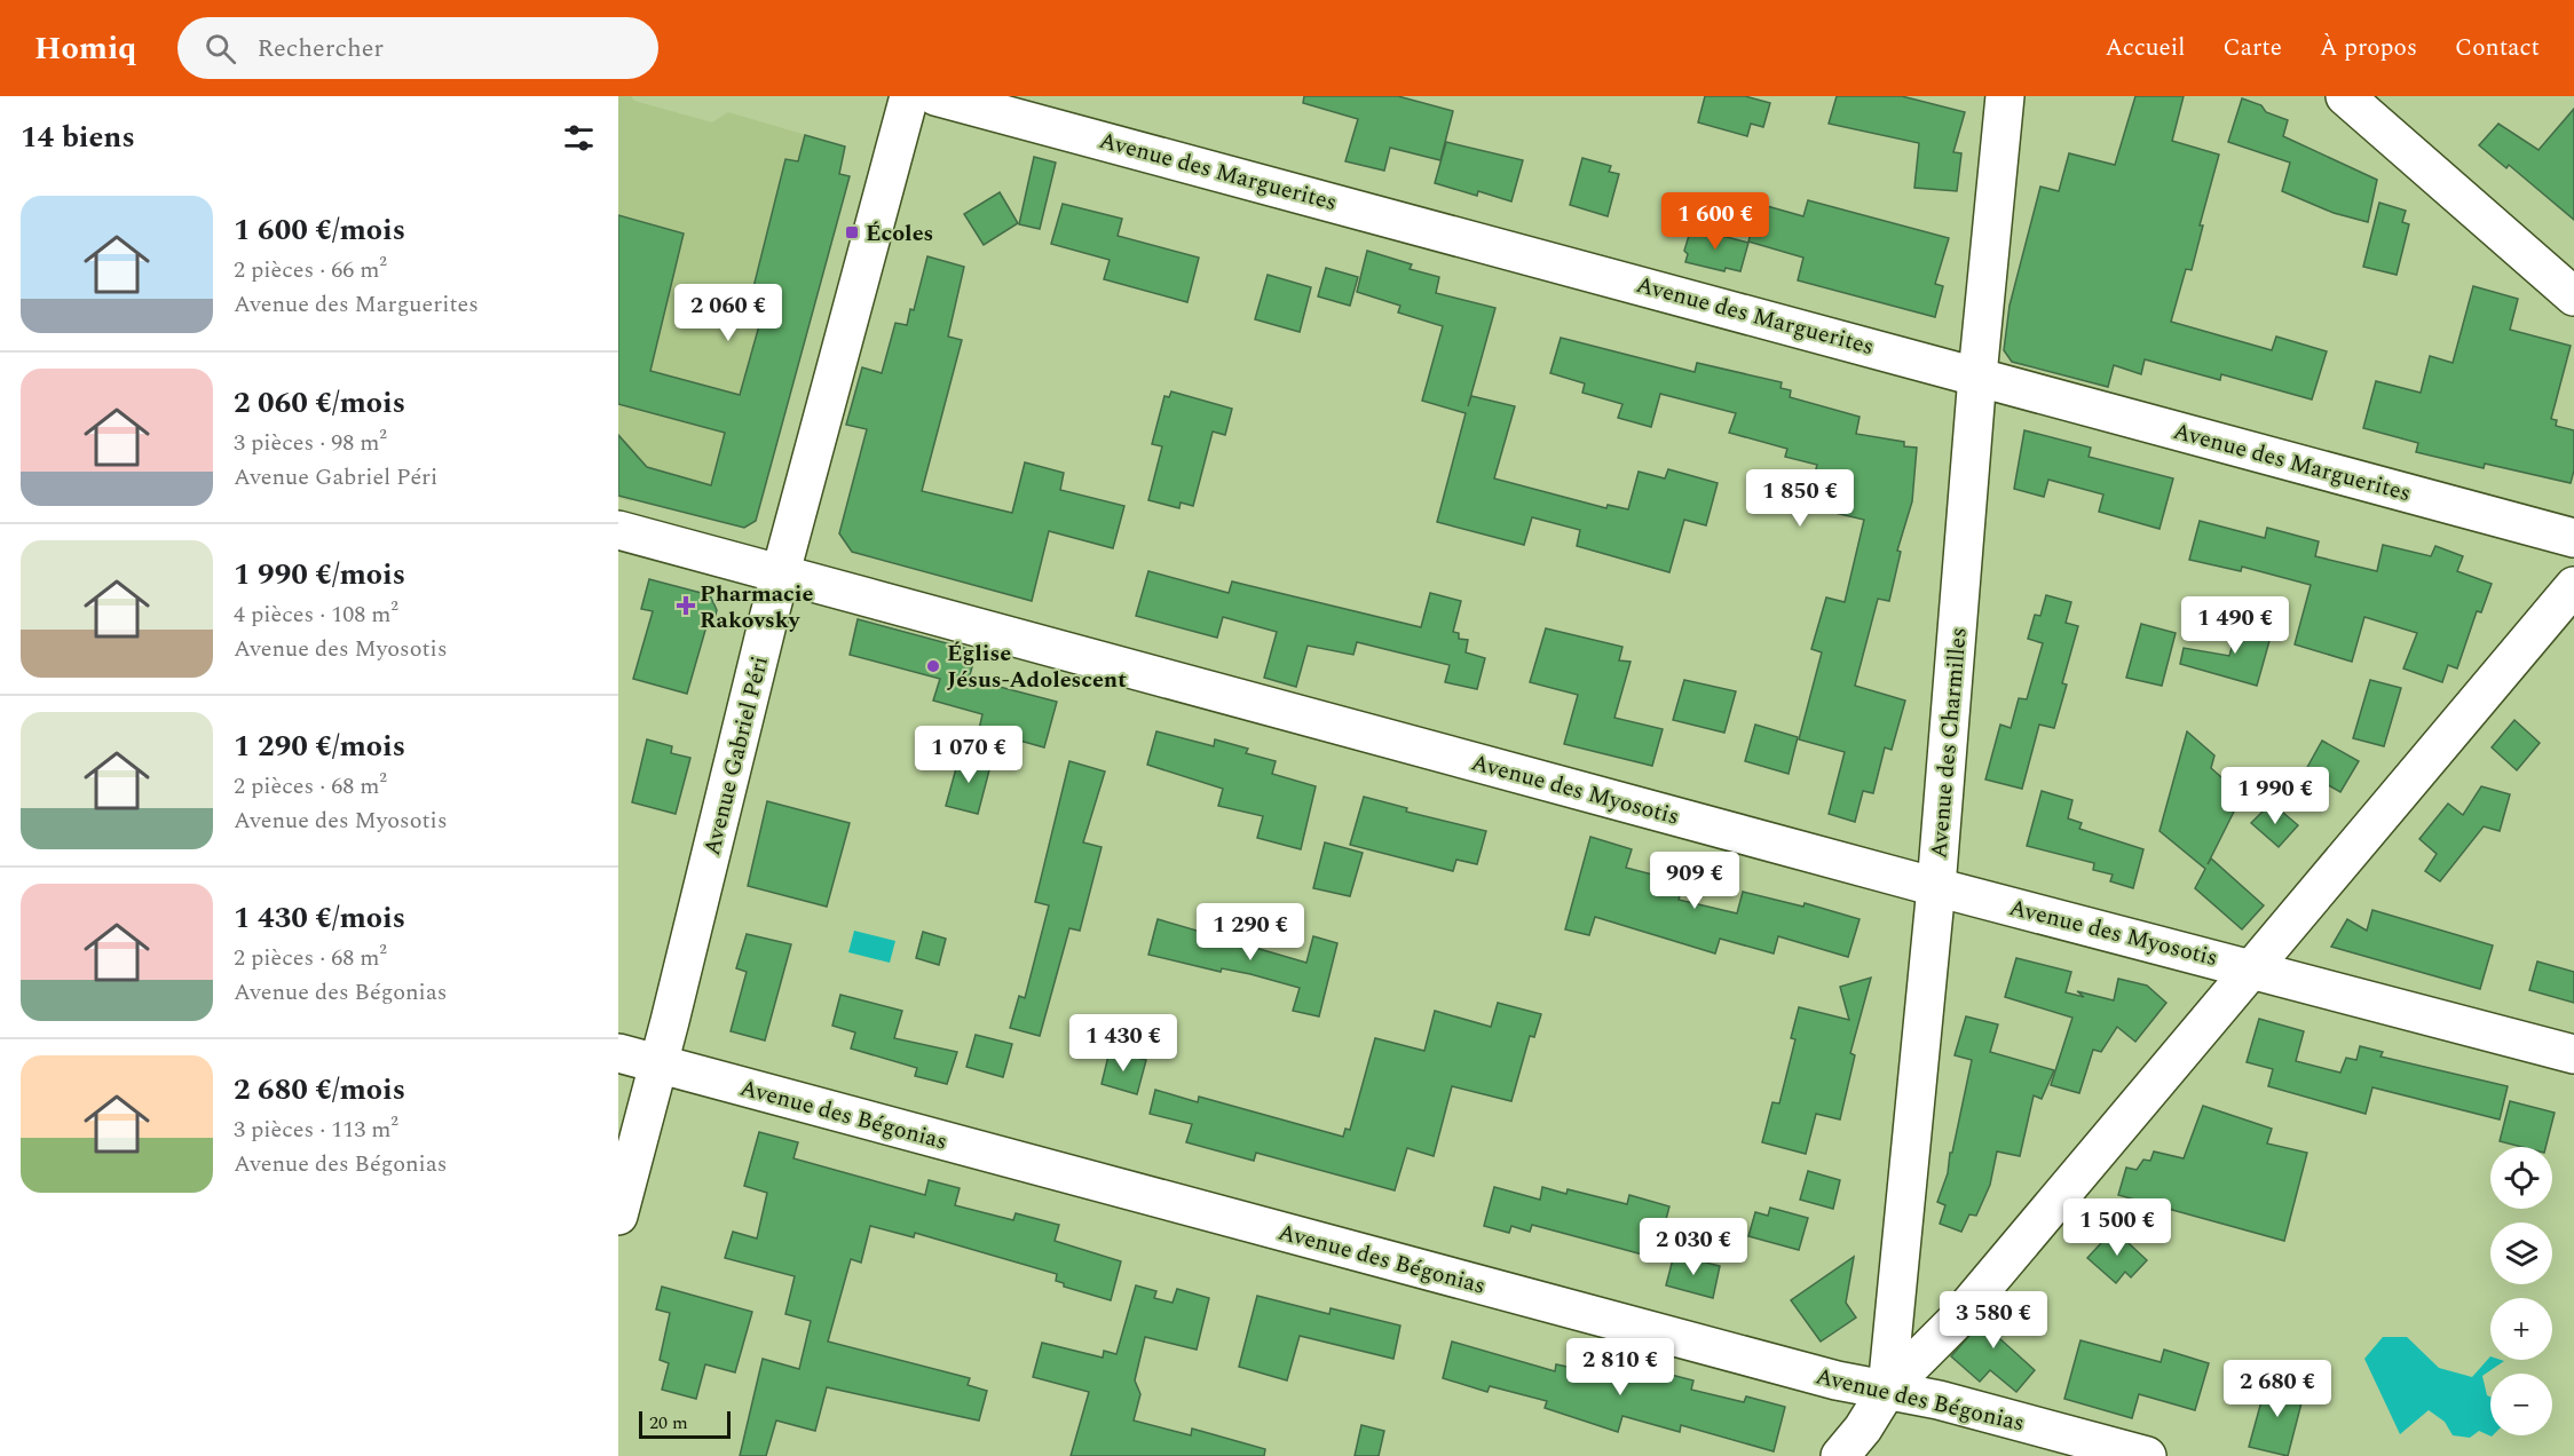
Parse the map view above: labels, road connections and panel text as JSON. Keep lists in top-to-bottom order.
{
  "streets": {
    "street": [
      "Avenue des Marguerites",
      "Avenue des Charmilles",
      "Avenue Gabriel Péri",
      "Avenue des Myosotis",
      "Avenue des Bégonias"
    ]
  },
  "crossings": [
    ["Avenue des Marguerites", "Avenue des Charmilles"],
    ["Avenue des Charmilles", "Avenue des Myosotis"],
    ["Avenue des Charmilles", "Avenue des Bégonias"],
    ["Avenue Gabriel Péri", "Avenue des Myosotis"],
    ["Avenue Gabriel Péri", "Avenue des Bégonias"]
  ],
  "places": {
    "transit": ["Écoles"],
    "health": ["Pharmacie Rakovsky"],
    "other": ["Église Jésus-Adolescent"]
  },
  "scale_bar": "20 m",
  "page": {
    "header": "Homiq",
    "search": "Rechercher",
    "nav": [
      "Accueil",
      "Carte",
      "À propos",
      "Contact"
    ],
    "heading": "14 biens",
    "list": [
      {
        "name": "1 600 €/mois",
        "note": "2 pièces · 66 m² · Avenue des Marguerites"
      },
      {
        "name": "2 060 €/mois",
        "note": "3 pièces · 98 m² · Avenue Gabriel Péri"
      },
      {
        "name": "1 990 €/mois",
        "note": "4 pièces · 108 m² · Avenue des Myosotis"
      },
      {
        "name": "1 290 €/mois",
        "note": "2 pièces · 68 m² · Avenue des Myosotis"
      },
      {
        "name": "1 430 €/mois",
        "note": "2 pièces · 68 m² · Avenue des Bégonias"
      },
      {
        "name": "2 680 €/mois",
        "note": "3 pièces · 113 m² · Avenue des Bégonias"
      }
    ],
    "price": [
      "1 600 €",
      "2 060 €",
      "1 850 €",
      "1 490 €",
      "1 070 €",
      "1 990 €",
      "909 €",
      "1 290 €",
      "1 430 €",
      "1 500 €",
      "2 030 €",
      "3 580 €",
      "2 810 €",
      "2 680 €"
    ],
    "map_buttons": ["+", "−"],
    "scale": "20 m"
  }
}
